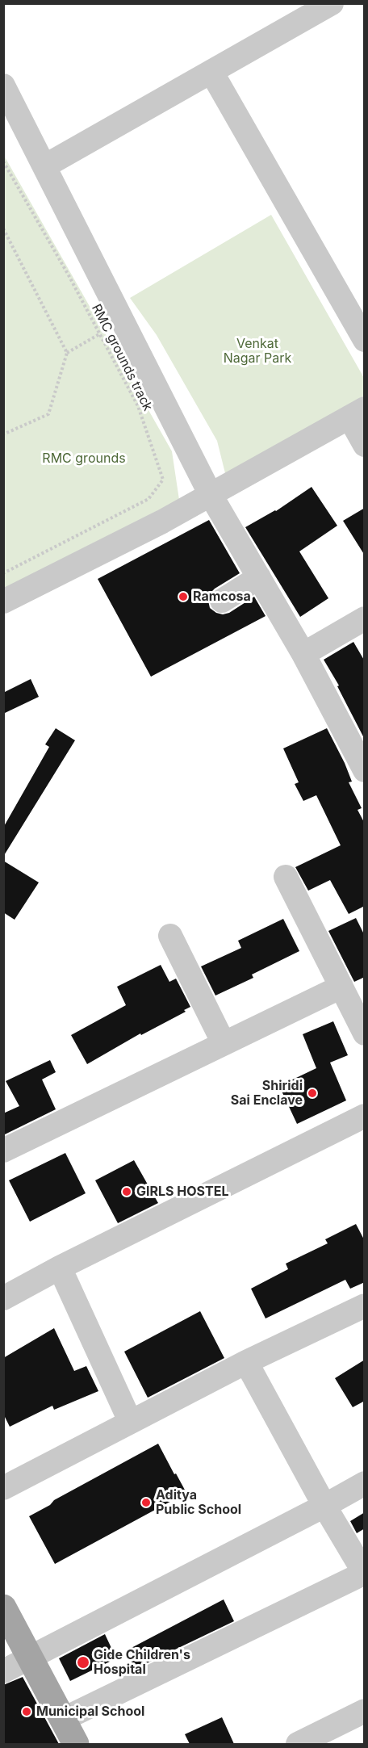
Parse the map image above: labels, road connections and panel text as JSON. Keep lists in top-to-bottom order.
{
  "streets": {
    "path": ["RMC grounds track"]
  },
  "parks": ["Venkat Nagar Park", "RMC grounds"],
  "places": [
    "Ramcosa",
    "Shiridi Sai Enclave",
    "GIRLS HOSTEL",
    "Aditya Public School",
    "Gide Children's Hospital",
    "Municipal School"
  ]
}
